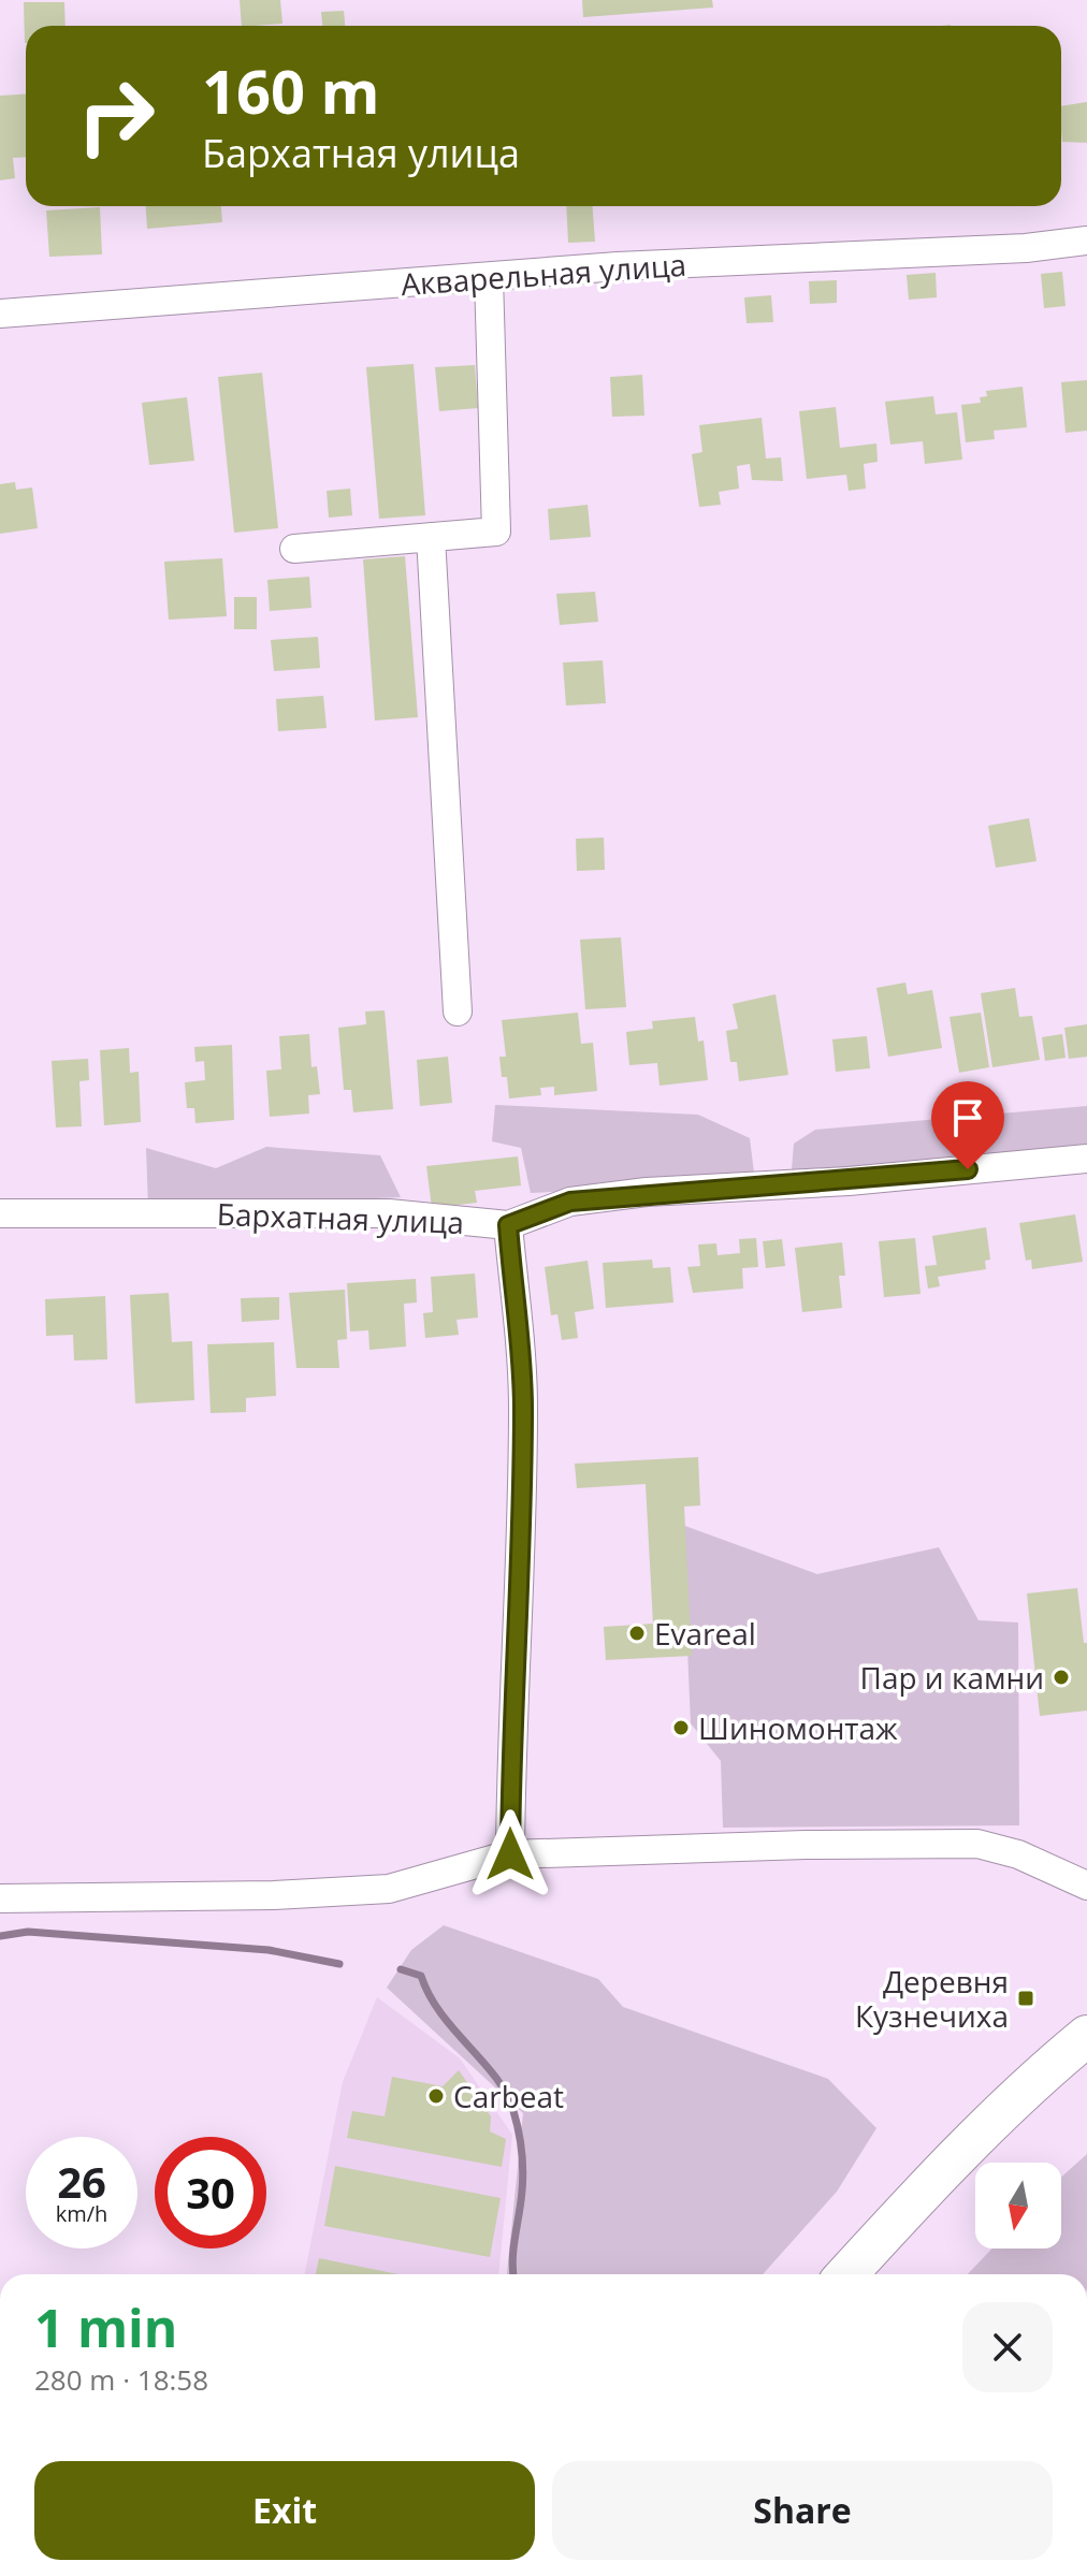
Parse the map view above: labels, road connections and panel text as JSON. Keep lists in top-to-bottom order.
{
  "streets": {
    "street": ["Акварельная улица", "Бархатная улица"]
  },
  "places": {
    "other": [
      "Evareal",
      "Пар и камни",
      "Шиномонтаж",
      "Carbeat"
    ],
    "transit": ["Деревня Кузнечиха"]
  },
  "north": "bottom",
  "page": {
    "turn": ["160 m", "Бархатная улица"],
    "speed": "26 km/h",
    "limit": "30",
    "heading": ["1 min", "280 m · 18:58"],
    "buttons": ["Exit", "Share"]
  }
}
